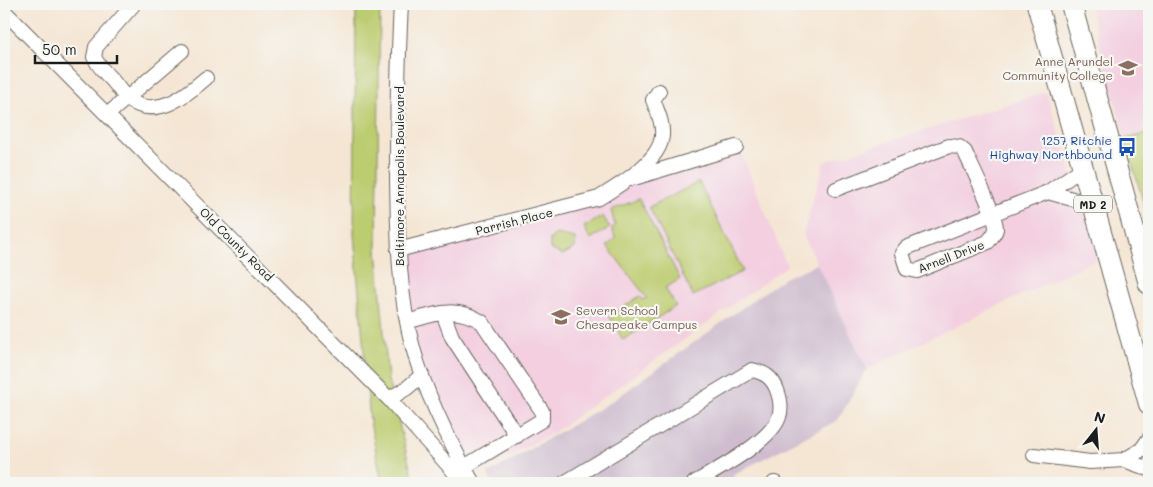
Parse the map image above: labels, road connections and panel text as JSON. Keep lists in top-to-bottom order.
{
  "streets": {
    "highway": ["MD 2"],
    "street": [
      "Baltimore Annapolis Boulevard",
      "Parrish Place",
      "Old County Road",
      "Arnell Drive"
    ]
  },
  "crossings": [
    ["Baltimore Annapolis Boulevard", "Parrish Place"],
    ["MD 2", "Arnell Drive"]
  ],
  "places": {
    "school or university": ["Anne Arundel Community College", "Severn School Chesapeake Campus"],
    "bus stop": ["1257 Ritchie Highway Northbound"]
  },
  "scale_bar": "50 m",
  "north": "top"
}
